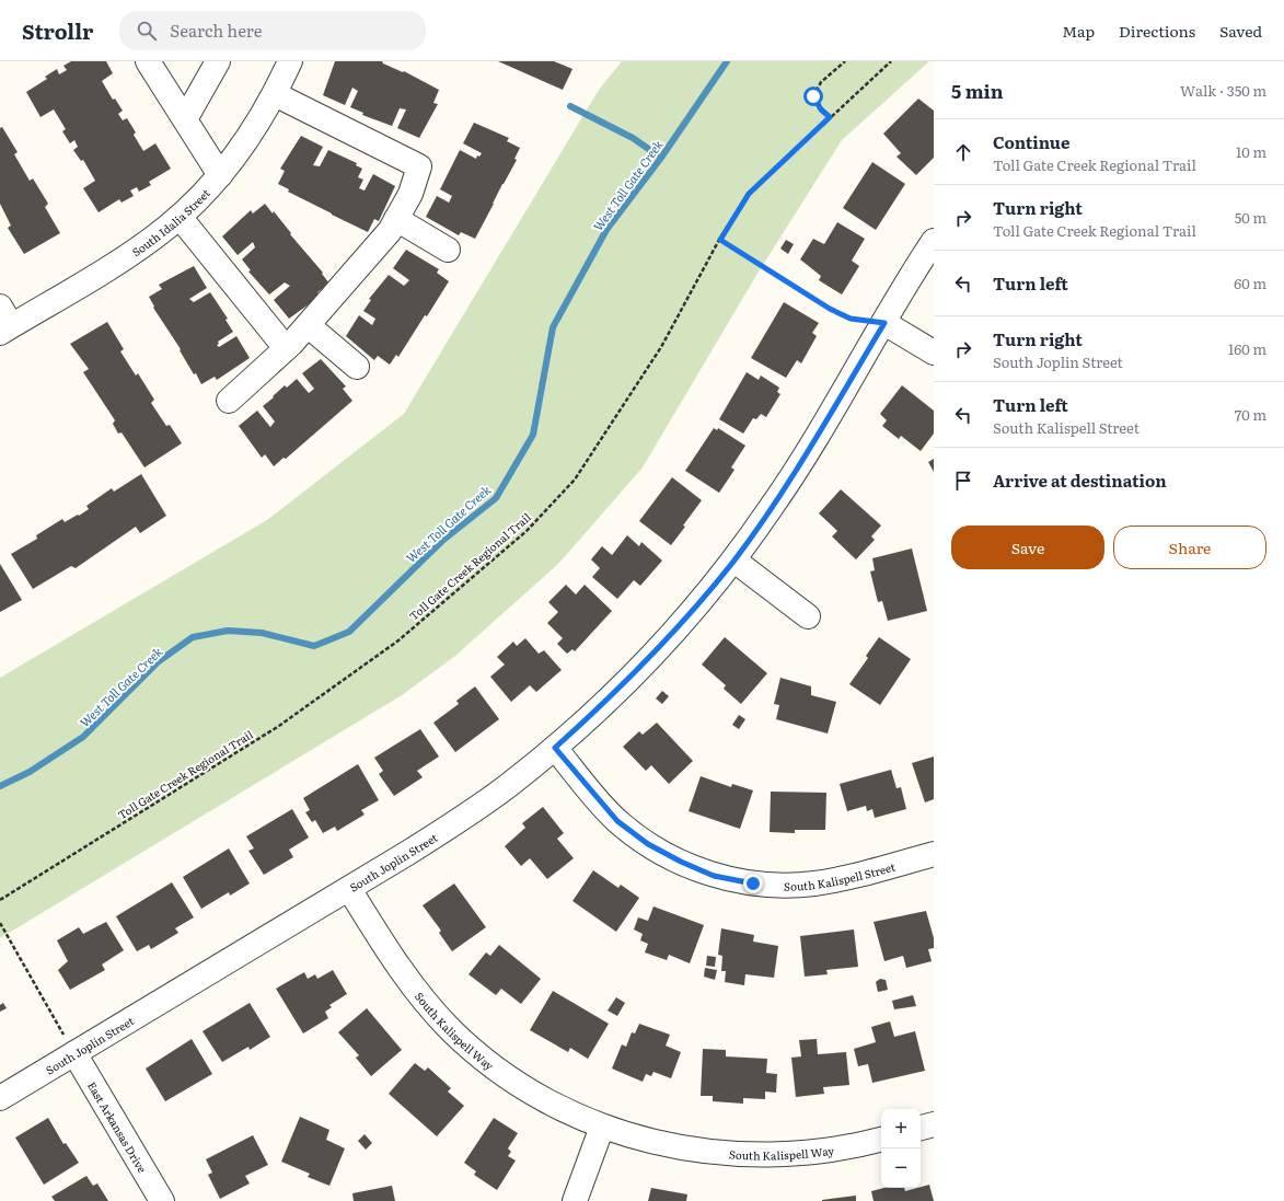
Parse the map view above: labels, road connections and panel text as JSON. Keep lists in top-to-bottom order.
{
  "streets": {
    "street": [
      "South Idalia Street",
      "South Joplin Street",
      "South Kalispell Street",
      "South Kalispell Way",
      "East Arkansas Drive"
    ],
    "path": ["Toll Gate Creek Regional Trail"]
  },
  "crossings": [
    ["South Joplin Street", "South Kalispell Street"],
    ["South Joplin Street", "South Kalispell Way"],
    ["South Joplin Street", "East Arkansas Drive"]
  ],
  "water": ["West Toll Gate Creek"],
  "page": {
    "header": "Strollr",
    "search": "Search here",
    "nav": ["Map", "Directions", "Saved"],
    "heading": ["5 min", "Walk · 350 m"],
    "list": [
      ["Continue", "Toll Gate Creek Regional Trail", "10 m"],
      ["Turn right", "Toll Gate Creek Regional Trail", "50 m"],
      ["Turn left", "60 m"],
      ["Turn right", "South Joplin Street", "160 m"],
      ["Turn left", "South Kalispell Street", "70 m"],
      "Arrive at destination"
    ],
    "buttons": ["Save", "Share"],
    "map_buttons": ["+", "−"]
  }
}
